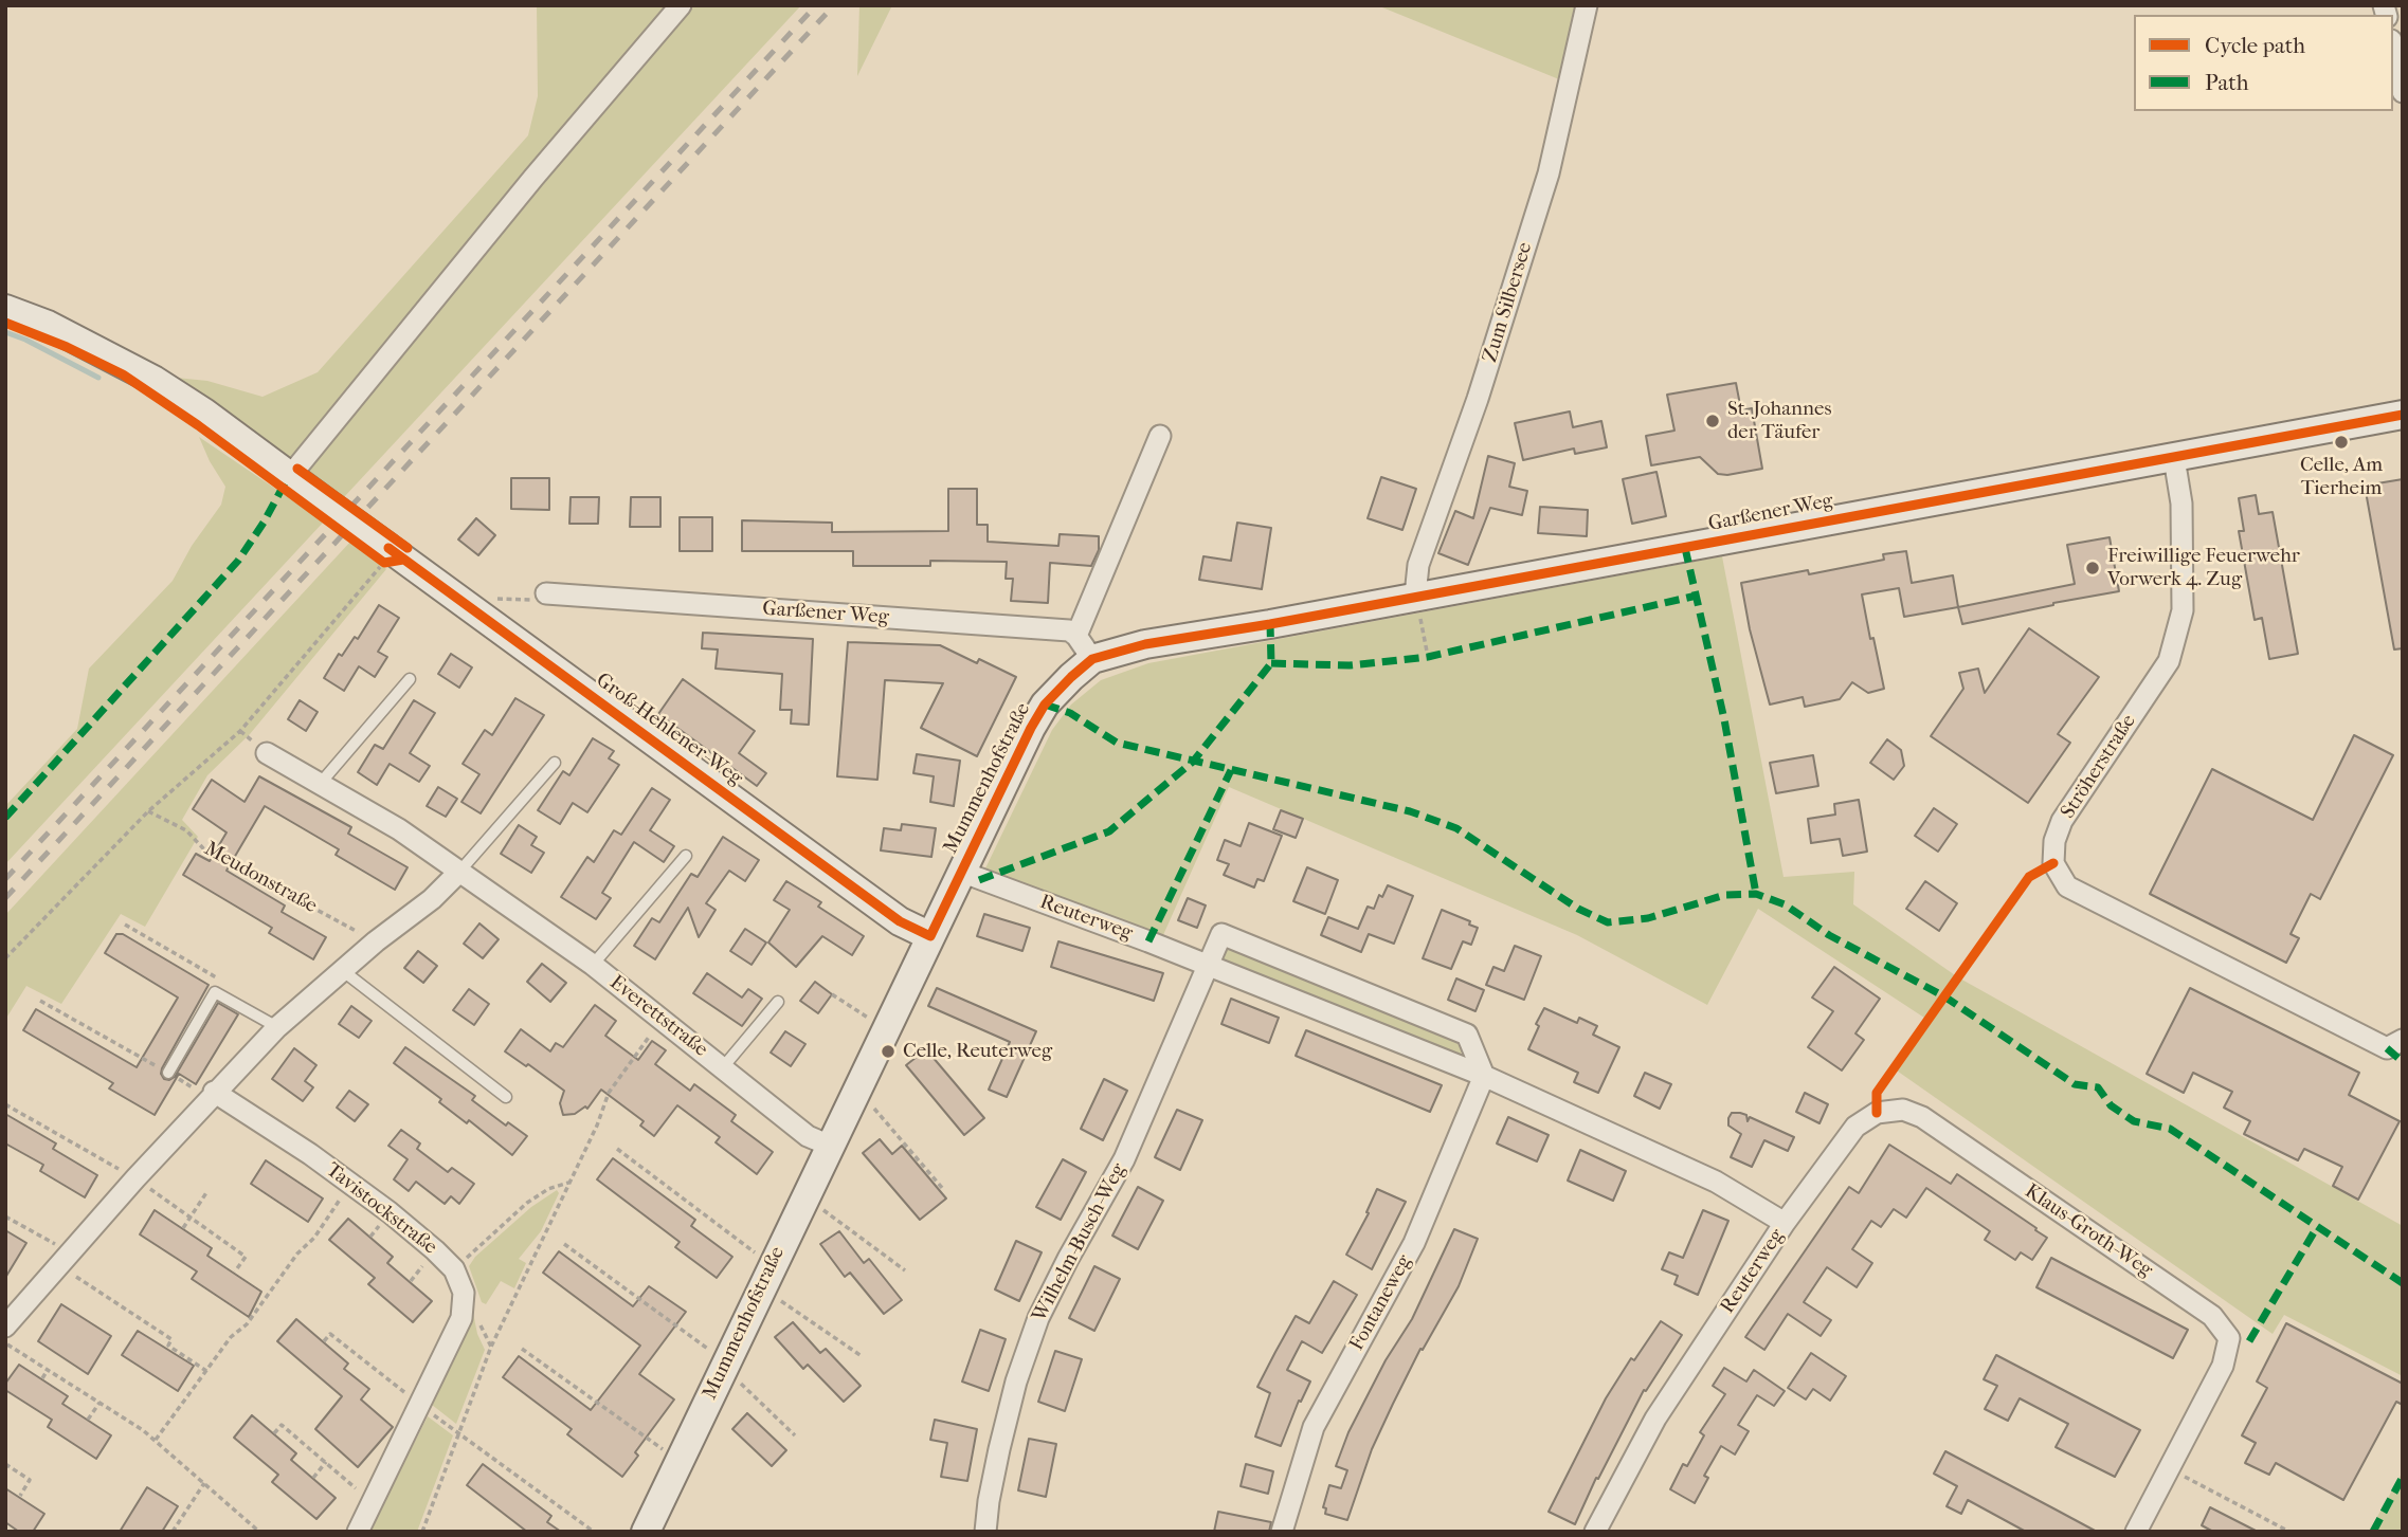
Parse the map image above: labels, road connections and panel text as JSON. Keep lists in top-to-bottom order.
{
  "streets": {
    "street": [
      "Zum Silbersee",
      "Garßener Weg",
      "Groß-Hehlener-Weg",
      "Ströherstraße",
      "Mummenhofstraße",
      "Reuterweg",
      "Everettstraße",
      "Tavistockstraße",
      "Klaus-Groth-Weg",
      "Wilhelm-Busch-Weg",
      "Fontaneweg"
    ],
    "path": ["Meudonstraße"]
  },
  "crossings": [
    ["Zum Silbersee", "Garßener Weg"],
    ["Garßener Weg", "Ströherstraße"],
    ["Garßener Weg", "Mummenhofstraße"],
    ["Groß-Hehlener-Weg", "Mummenhofstraße"],
    ["Mummenhofstraße", "Reuterweg"],
    ["Mummenhofstraße", "Everettstraße"],
    ["Reuterweg", "Klaus-Groth-Weg"],
    ["Reuterweg", "Wilhelm-Busch-Weg"],
    ["Reuterweg", "Fontaneweg"]
  ],
  "places": [
    "St. Johannes der Täufer",
    "Celle, Am Tierheim",
    "Freiwillige Feuerwehr Vorwerk 4. Zug",
    "Celle, Reuterweg"
  ],
  "legend": ["Cycle path", "Path"]
}
